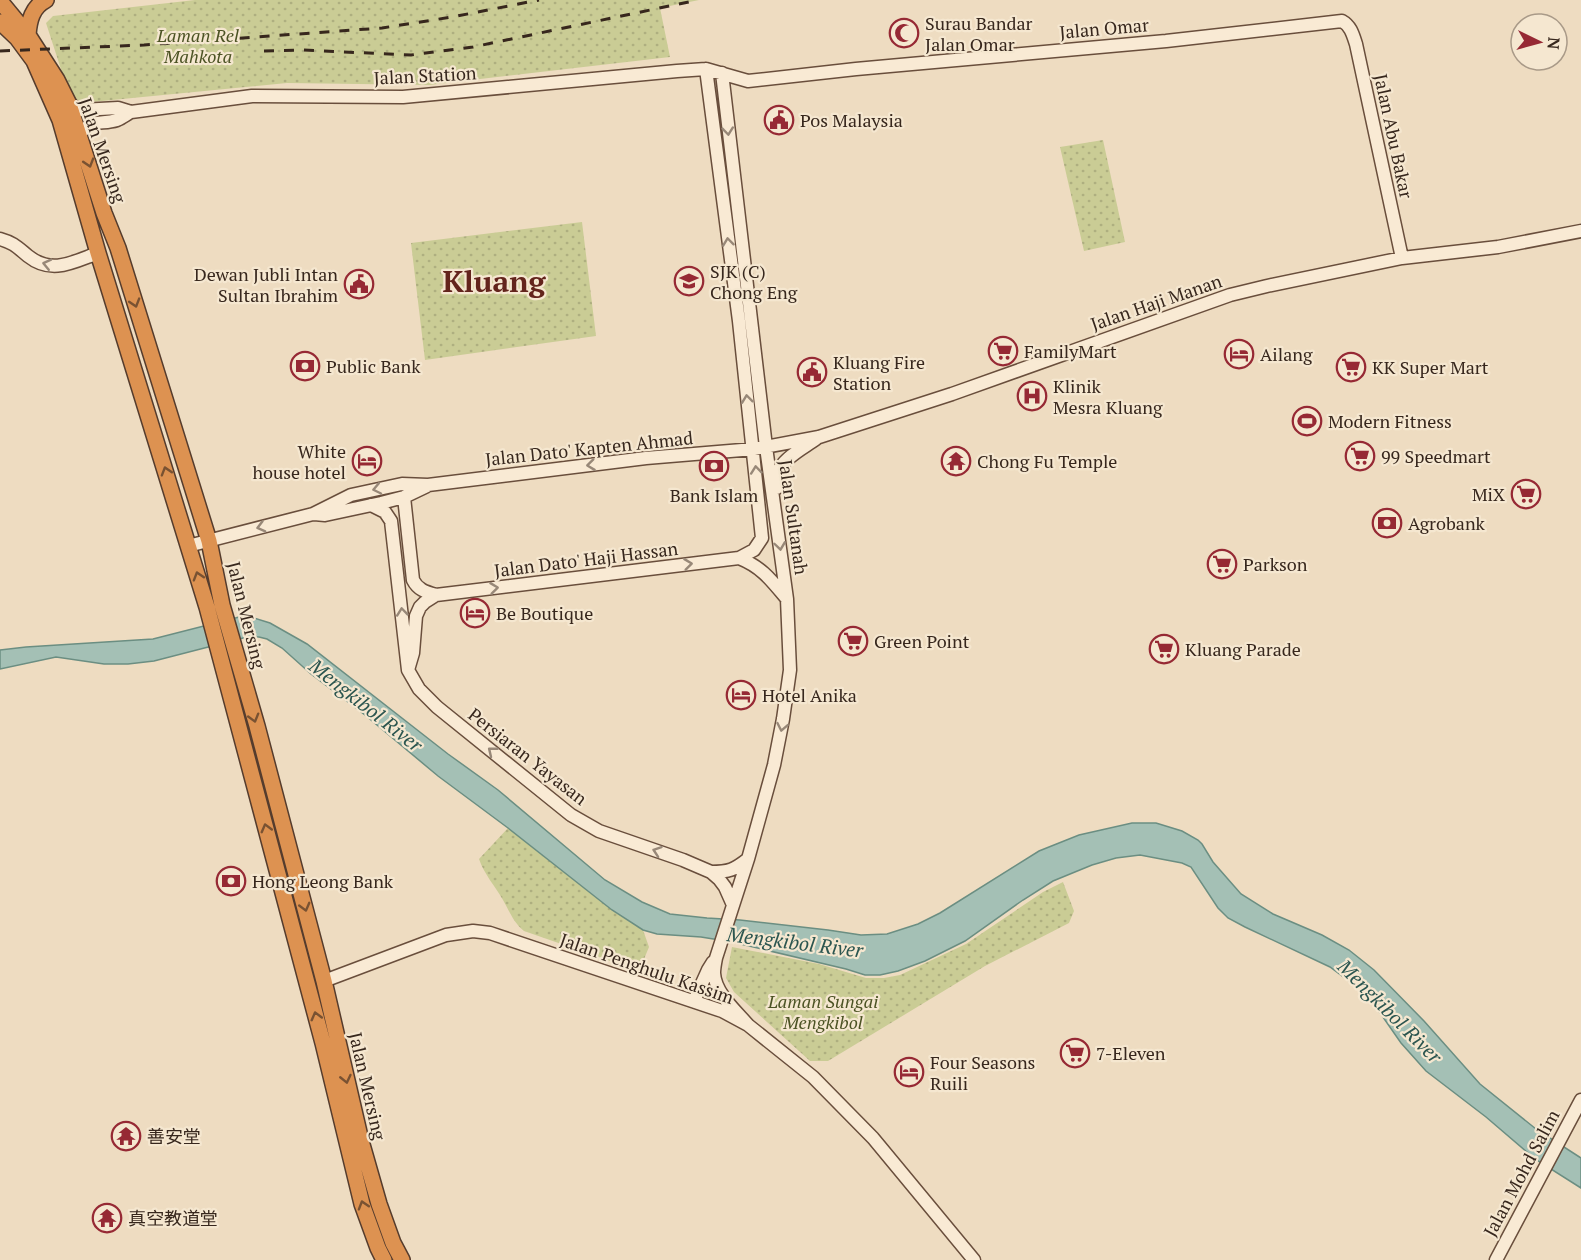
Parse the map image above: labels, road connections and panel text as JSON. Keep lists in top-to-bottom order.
{
  "streets": {
    "highway": ["Jalan Mersing"],
    "street": [
      "Jalan Omar",
      "Jalan Station",
      "Jalan Abu Bakar",
      "Jalan Haji Manan",
      "Jalan Dato' Kapten Ahmad",
      "Jalan Sultanah",
      "Jalan Dato' Haji Hassan",
      "Persiaran Yayasan",
      "Jalan Penghulu Kassim",
      "Jalan Mohd Salim"
    ]
  },
  "crossings": [
    ["Jalan Omar", "Jalan Station"],
    ["Jalan Omar", "Jalan Abu Bakar"],
    ["Jalan Omar", "Jalan Sultanah"],
    ["Jalan Station", "Jalan Mersing"],
    ["Jalan Station", "Jalan Sultanah"],
    ["Jalan Abu Bakar", "Jalan Haji Manan"],
    ["Jalan Mersing", "Jalan Dato' Kapten Ahmad"],
    ["Jalan Mersing", "Jalan Penghulu Kassim"],
    ["Jalan Haji Manan", "Jalan Dato' Kapten Ahmad"],
    ["Jalan Haji Manan", "Jalan Sultanah"],
    ["Jalan Dato' Kapten Ahmad", "Jalan Sultanah"],
    ["Jalan Dato' Kapten Ahmad", "Persiaran Yayasan"],
    ["Jalan Sultanah", "Jalan Dato' Haji Hassan"],
    ["Jalan Sultanah", "Persiaran Yayasan"],
    ["Jalan Sultanah", "Jalan Penghulu Kassim"]
  ],
  "one_way": ["Jalan Dato' Kapten Ahmad", "Jalan Dato' Haji Hassan", "Persiaran Yayasan"],
  "districts": ["Kluang"],
  "water": ["Mengkibol River"],
  "parks": ["Laman Rel Mahkota", "Laman Sungai Mengkibol"],
  "places": {
    "mosque": ["Surau Bandar Jalan Omar"],
    "public building": ["Pos Malaysia", "Dewan Jubli Intan Sultan Ibrahim", "Kluang Fire Station"],
    "school or university": ["SJK (C) Chong Eng"],
    "supermarket": [
      "FamilyMart",
      "KK Super Mart",
      "99 Speedmart",
      "MiX",
      "Parkson",
      "Green Point",
      "Kluang Parade",
      "7-Eleven"
    ],
    "hotel": [
      "Ailang",
      "White house hotel",
      "Be Boutique",
      "Hotel Anika",
      "Four Seasons Ruili"
    ],
    "bank": [
      "Public Bank",
      "Bank Islam",
      "Agrobank",
      "Hong Leong Bank"
    ],
    "hospital": ["Klinik Mesra Kluang"],
    "sports": ["Modern Fitness"],
    "temple": ["Chong Fu Temple", "善安堂", "真空教道堂"]
  },
  "north": "right"
}
